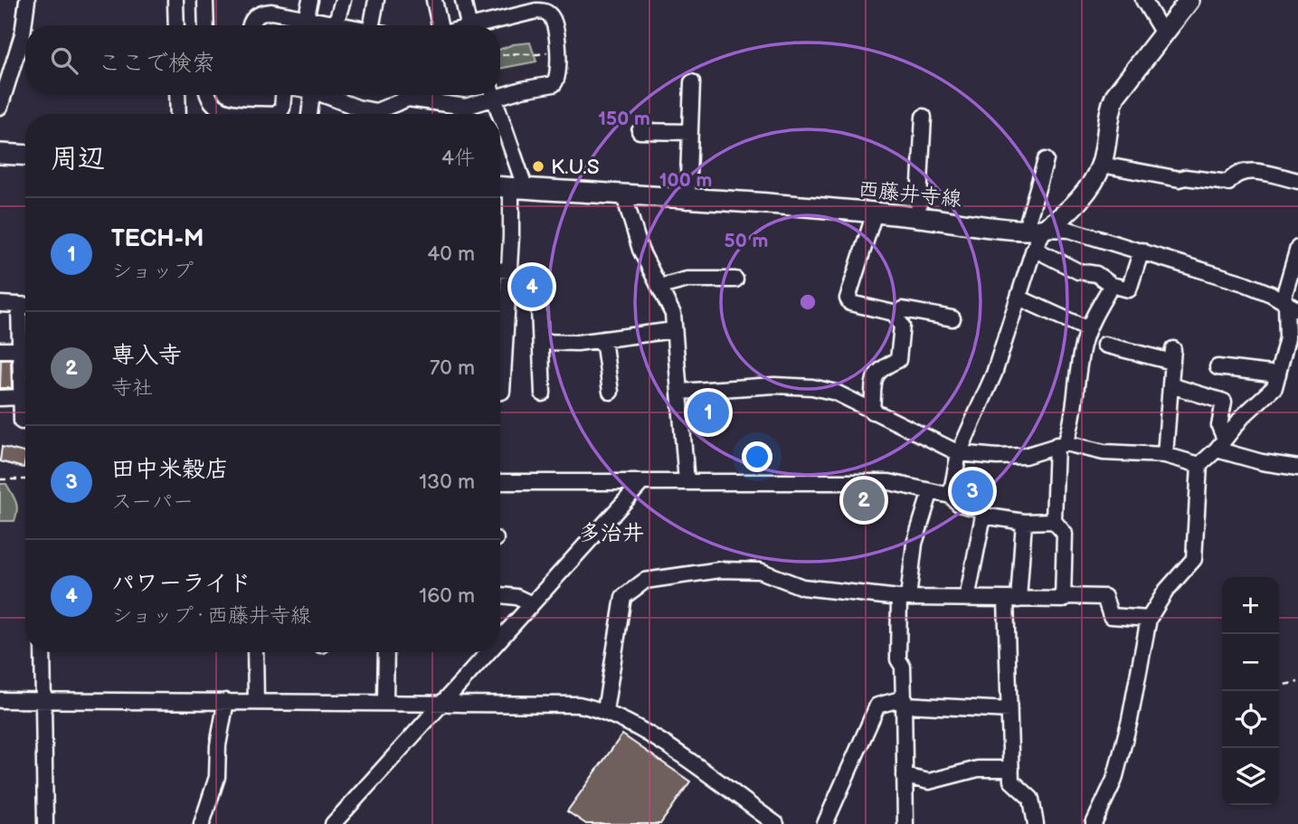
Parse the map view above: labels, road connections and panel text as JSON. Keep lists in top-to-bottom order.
{
  "streets": {
    "main road": ["西藤井寺線"]
  },
  "districts": ["多治井"],
  "places": ["K.U.S"],
  "page": {
    "search": "ここで検索",
    "heading": ["周辺", "4件"],
    "list": [
      {
        "mark": "1",
        "name": "TECH-M",
        "note": "ショップ",
        "value": "40 m"
      },
      {
        "mark": "2",
        "name": "専入寺",
        "note": "寺社",
        "value": "70 m"
      },
      {
        "mark": "3",
        "name": "田中米穀店",
        "note": "スーパー",
        "value": "130 m"
      },
      {
        "mark": "4",
        "name": "パワーライド",
        "note": "ショップ · 西藤井寺線",
        "value": "160 m"
      }
    ],
    "pins": [
      "4",
      "1",
      "3",
      "2"
    ],
    "map_buttons": ["+", "−"]
  },
  "rings": ["150 m", "100 m", "50 m"]
}
